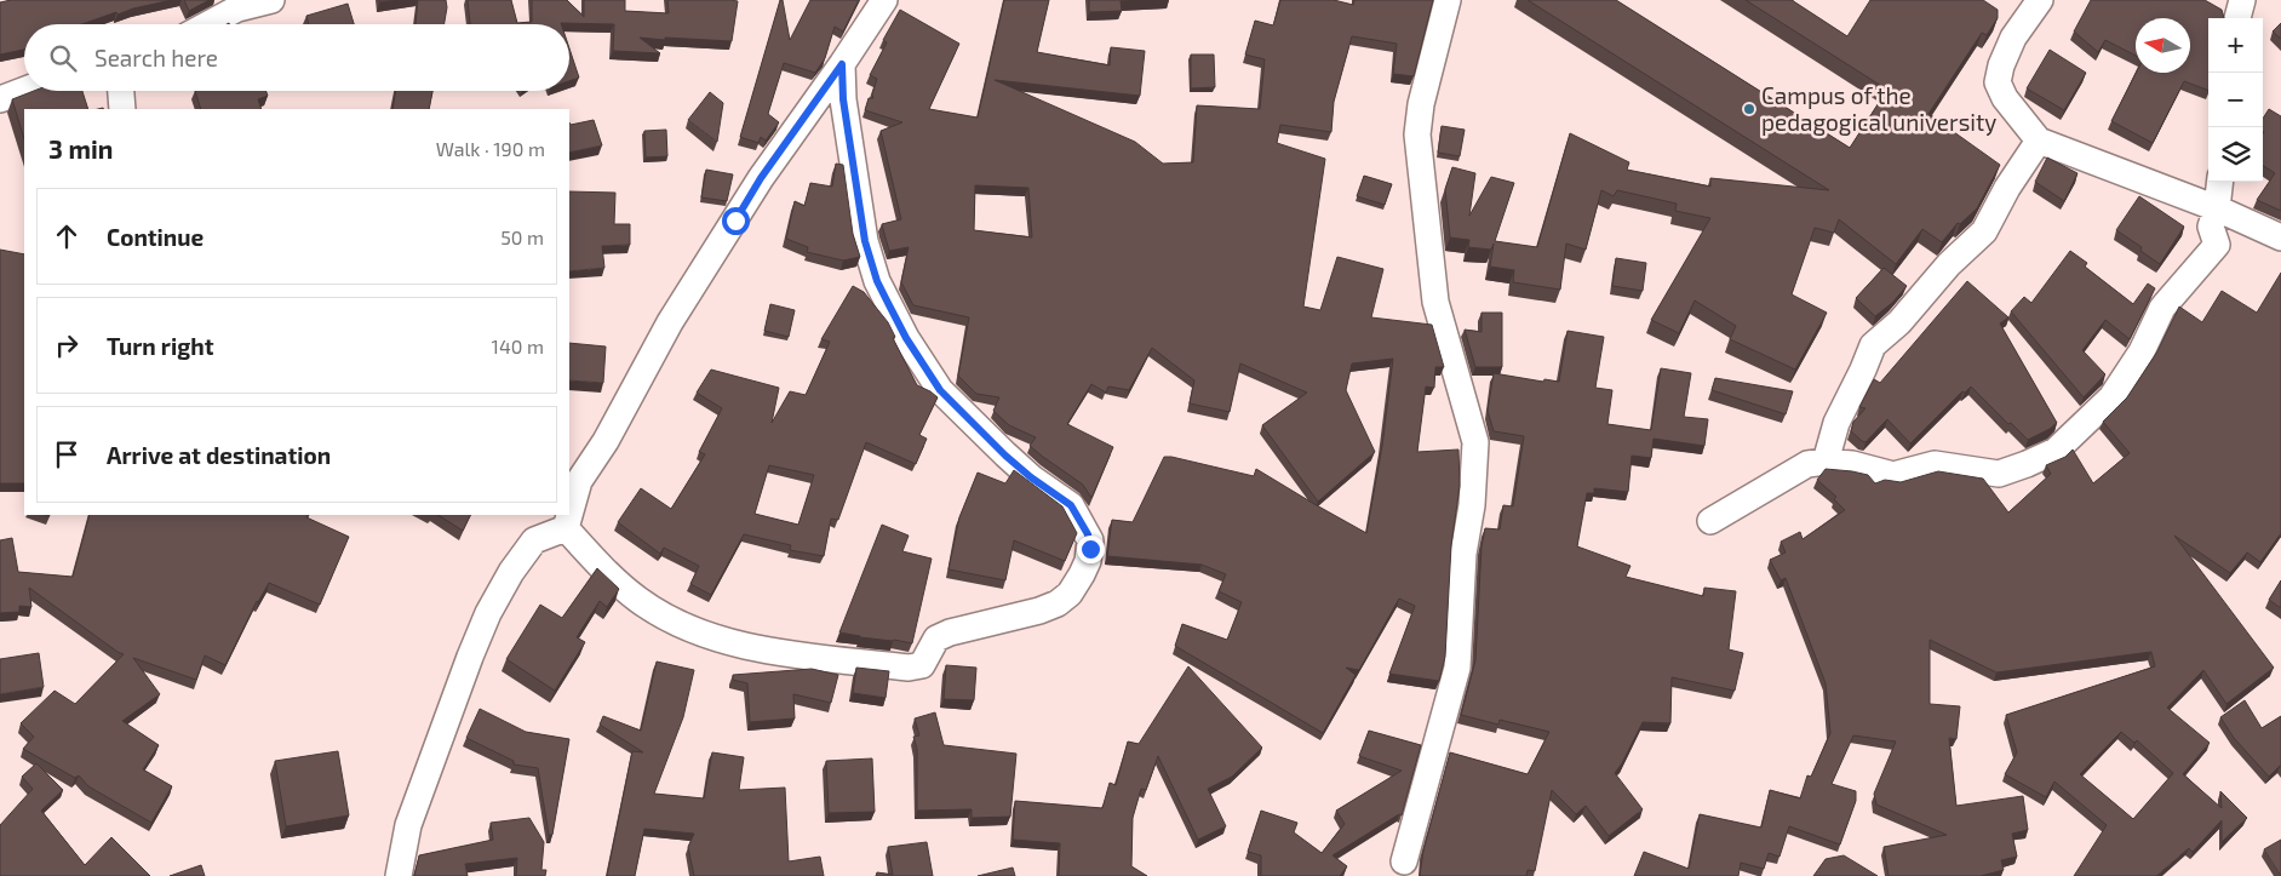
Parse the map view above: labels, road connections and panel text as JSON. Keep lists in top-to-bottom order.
{
  "places": ["Campus of the pedagogical university"],
  "north": "left",
  "page": {
    "map_buttons": ["+", "−"],
    "search": "Search here",
    "heading": ["3 min", "Walk · 190 m"],
    "list": [
      ["Continue", "50 m"],
      ["Turn right", "140 m"],
      "Arrive at destination"
    ]
  }
}
